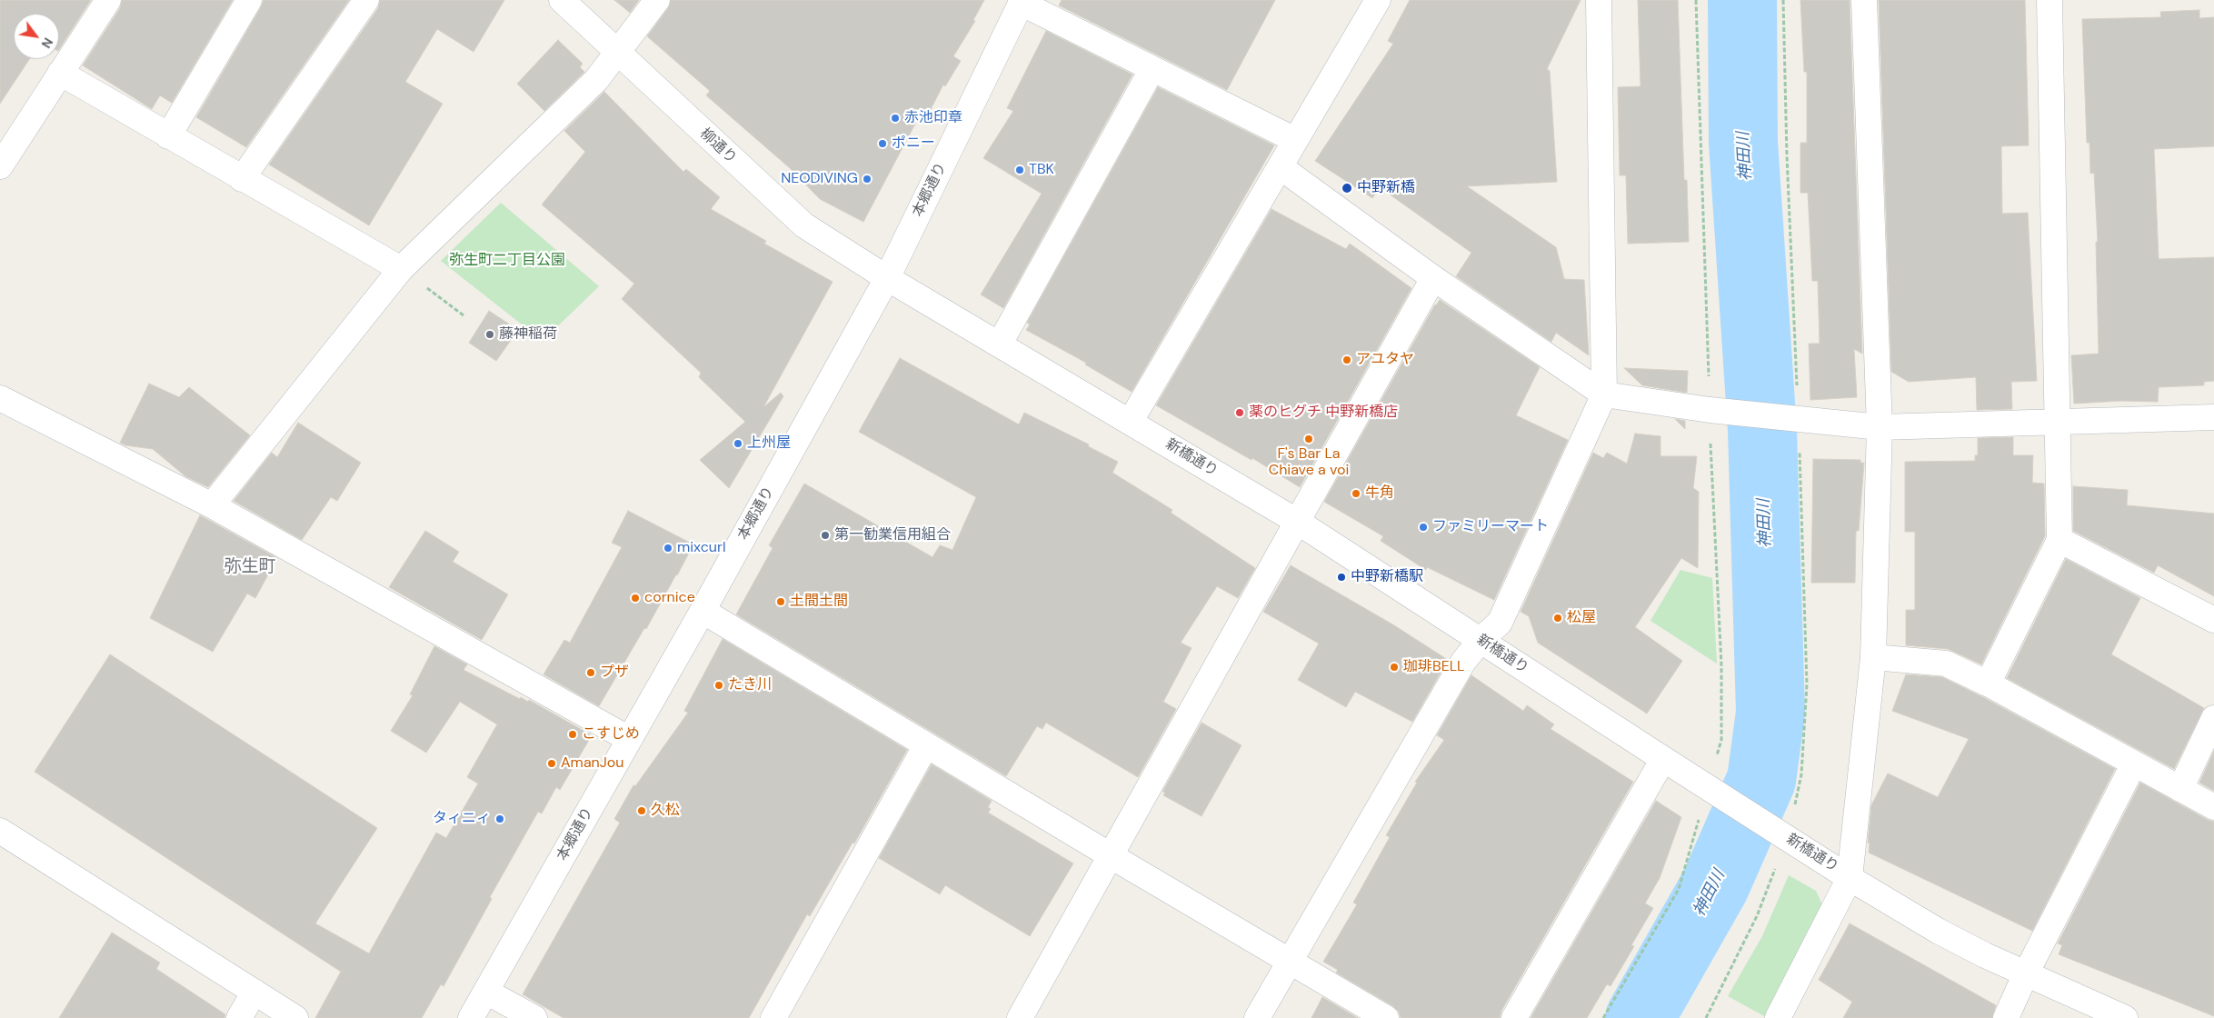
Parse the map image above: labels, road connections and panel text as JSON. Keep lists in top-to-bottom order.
{
  "streets": {
    "street": ["柳通り", "本郷通り", "新橋通り"]
  },
  "crossings": [
    ["柳通り", "本郷通り"],
    ["柳通り", "新橋通り"],
    ["本郷通り", "新橋通り"]
  ],
  "districts": ["弥生町"],
  "water": ["神田川"],
  "parks": ["弥生町二丁目公園"],
  "places": [
    "赤池印章",
    "ポニー",
    "TBK",
    "NEODIVING",
    "中野新橋",
    "藤神稲荷",
    "アユタヤ",
    "薬のヒグチ 中野新橋店",
    "F's Bar La Chiave a voi",
    "上州屋",
    "牛角",
    "ファミリーマート",
    "第一勧業信用組合",
    "mixcurl",
    "中野新橋駅",
    "cornice",
    "土間土間",
    "松屋",
    "珈琲BELL",
    "プザ",
    "たき川",
    "こすじめ",
    "AmanJou",
    "久松",
    "タィニィ"
  ],
  "north": "bottom right"
}
